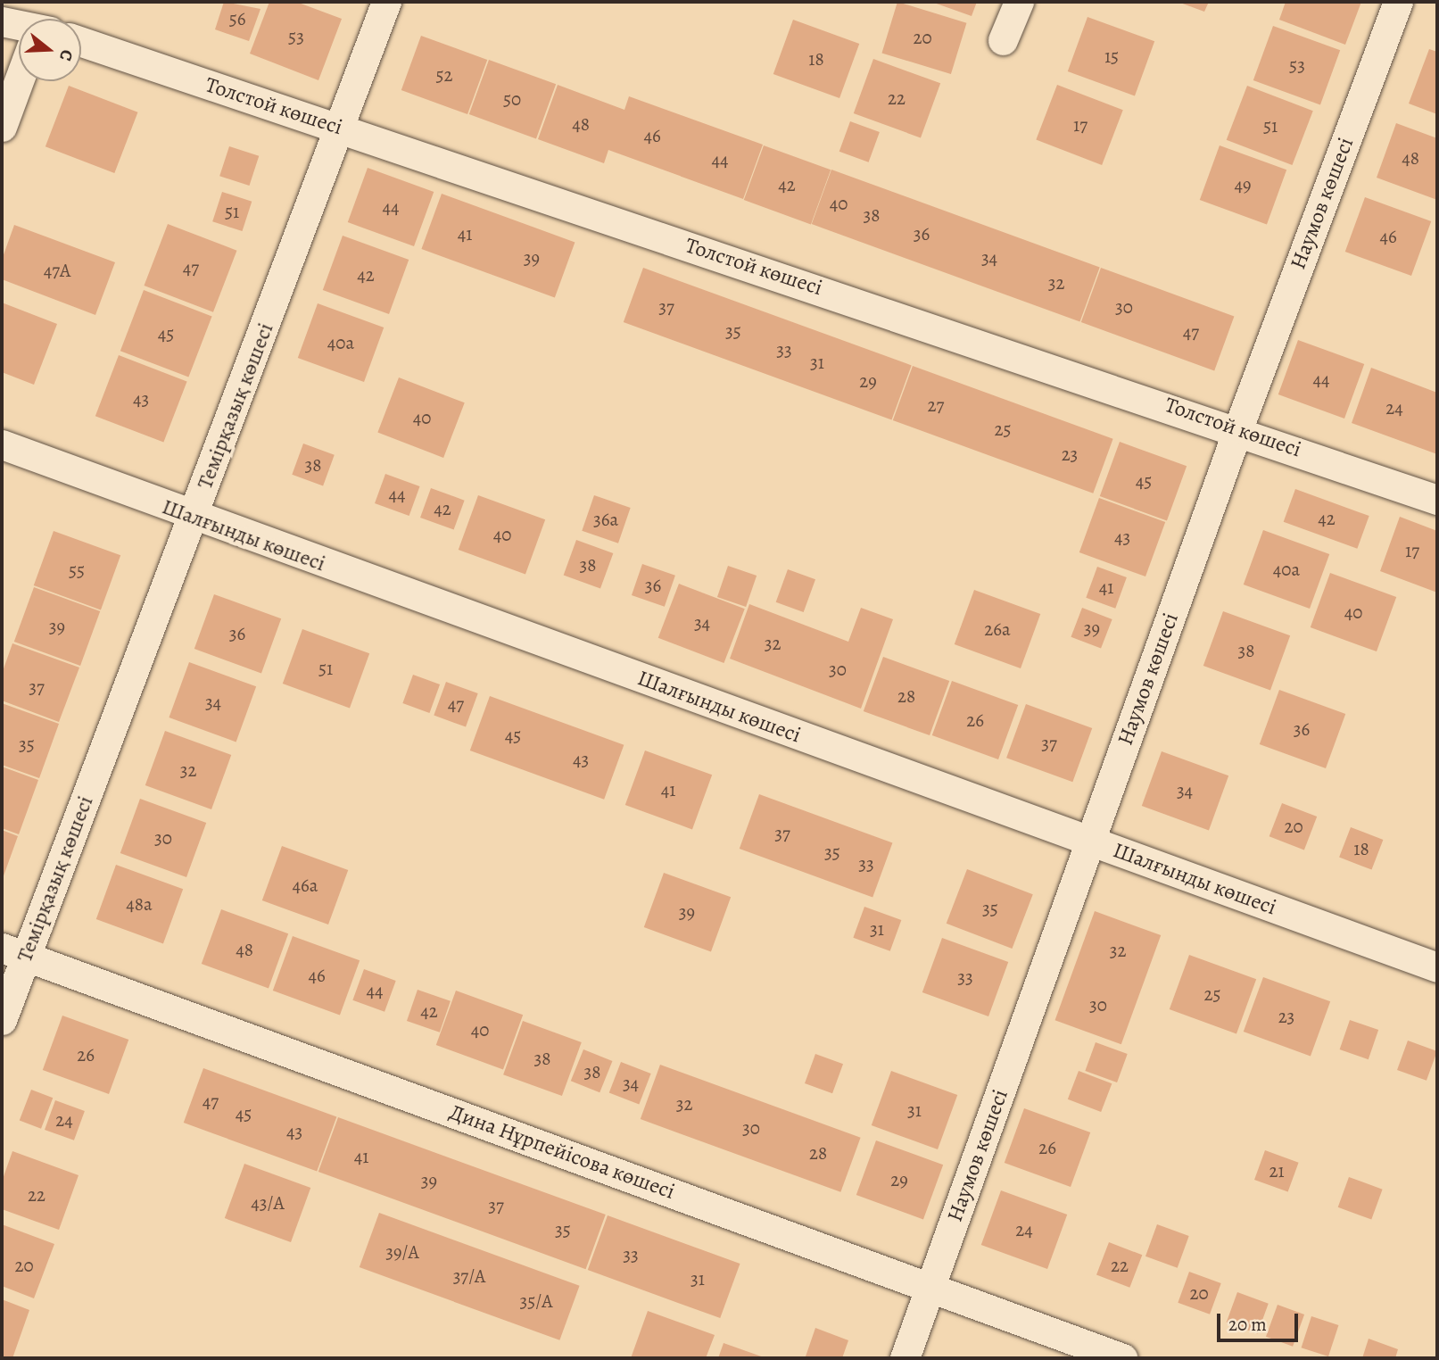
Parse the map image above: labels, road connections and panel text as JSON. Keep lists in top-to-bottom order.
{
  "streets": {
    "street": [
      "Толстой көшесі",
      "Наумов көшесі",
      "Темірқазық көшесі",
      "Шалғынды көшесі",
      "Дина Нұрпейісова көшесі"
    ]
  },
  "crossings": [
    ["Толстой көшесі", "Наумов көшесі"],
    ["Толстой көшесі", "Темірқазық көшесі"],
    ["Наумов көшесі", "Шалғынды көшесі"],
    ["Наумов көшесі", "Дина Нұрпейісова көшесі"],
    ["Темірқазық көшесі", "Шалғынды көшесі"],
    ["Темірқазық көшесі", "Дина Нұрпейісова көшесі"]
  ],
  "house_numbers": [
    "56",
    "53",
    "20",
    "15",
    "18",
    "53",
    "52",
    "22",
    "50",
    "48",
    "17",
    "51",
    "46",
    "48",
    "44",
    "42",
    "49",
    "40",
    "44",
    "51",
    "38",
    "41",
    "36",
    "46",
    "39",
    "34",
    "47",
    "47А",
    "42",
    "32",
    "37",
    "30",
    "35",
    "47",
    "45",
    "40а",
    "33",
    "31",
    "44",
    "29",
    "43",
    "27",
    "24",
    "40",
    "25",
    "23",
    "38",
    "45",
    "44",
    "42",
    "42",
    "36а",
    "40",
    "43",
    "17",
    "38",
    "40а",
    "55",
    "36",
    "41",
    "40",
    "34",
    "39",
    "39",
    "26а",
    "36",
    "32",
    "38",
    "51",
    "30",
    "37",
    "28",
    "34",
    "47",
    "26",
    "36",
    "45",
    "37",
    "35",
    "43",
    "32",
    "41",
    "34",
    "20",
    "37",
    "30",
    "18",
    "35",
    "33",
    "46а",
    "48а",
    "35",
    "39",
    "31",
    "48",
    "32",
    "46",
    "33",
    "44",
    "25",
    "30",
    "42",
    "23",
    "40",
    "26",
    "38",
    "38",
    "34",
    "47",
    "32",
    "31",
    "45",
    "24",
    "30",
    "43",
    "26",
    "28",
    "41",
    "21",
    "29",
    "39",
    "22",
    "43/А",
    "37",
    "35",
    "24",
    "39/А",
    "33",
    "20",
    "22",
    "37/А",
    "31",
    "20",
    "35/А"
  ],
  "scale_bar": "20 m",
  "north": "right"
}
